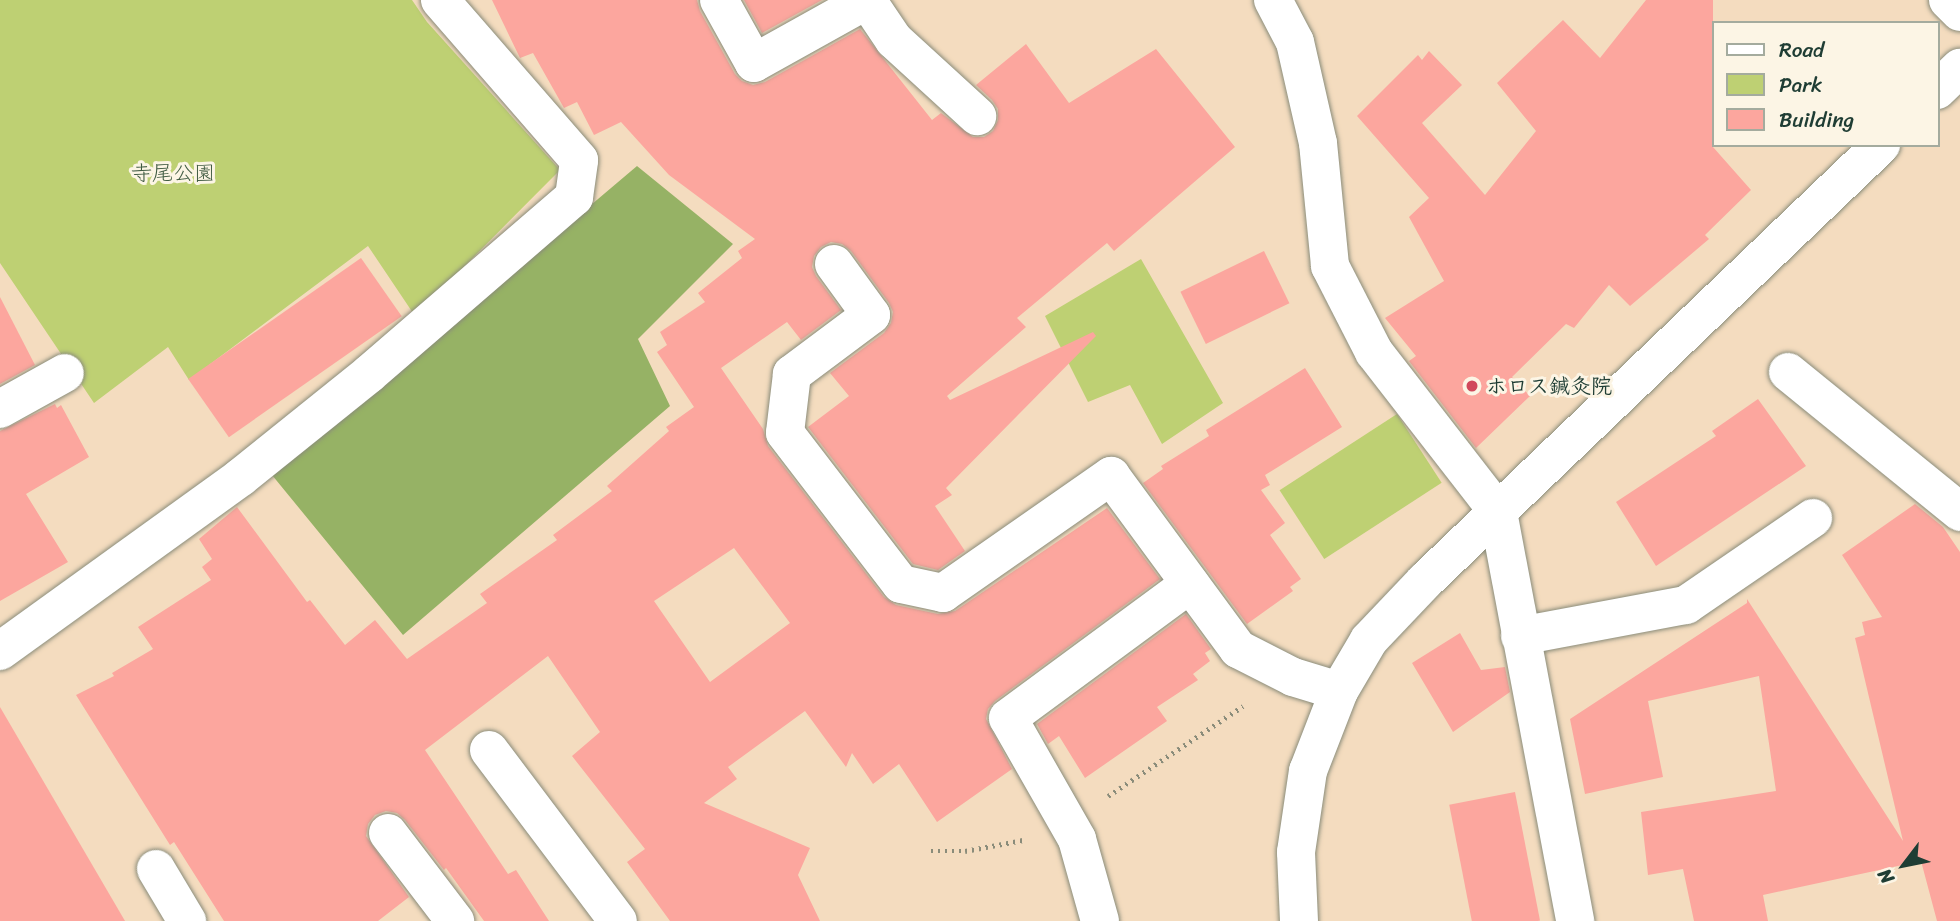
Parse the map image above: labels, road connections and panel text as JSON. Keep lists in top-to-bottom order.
{
  "parks": ["寺尾公園"],
  "places": ["ホロス鍼灸院"],
  "legend": ["Road", "Park", "Building"],
  "north": "bottom left"
}
